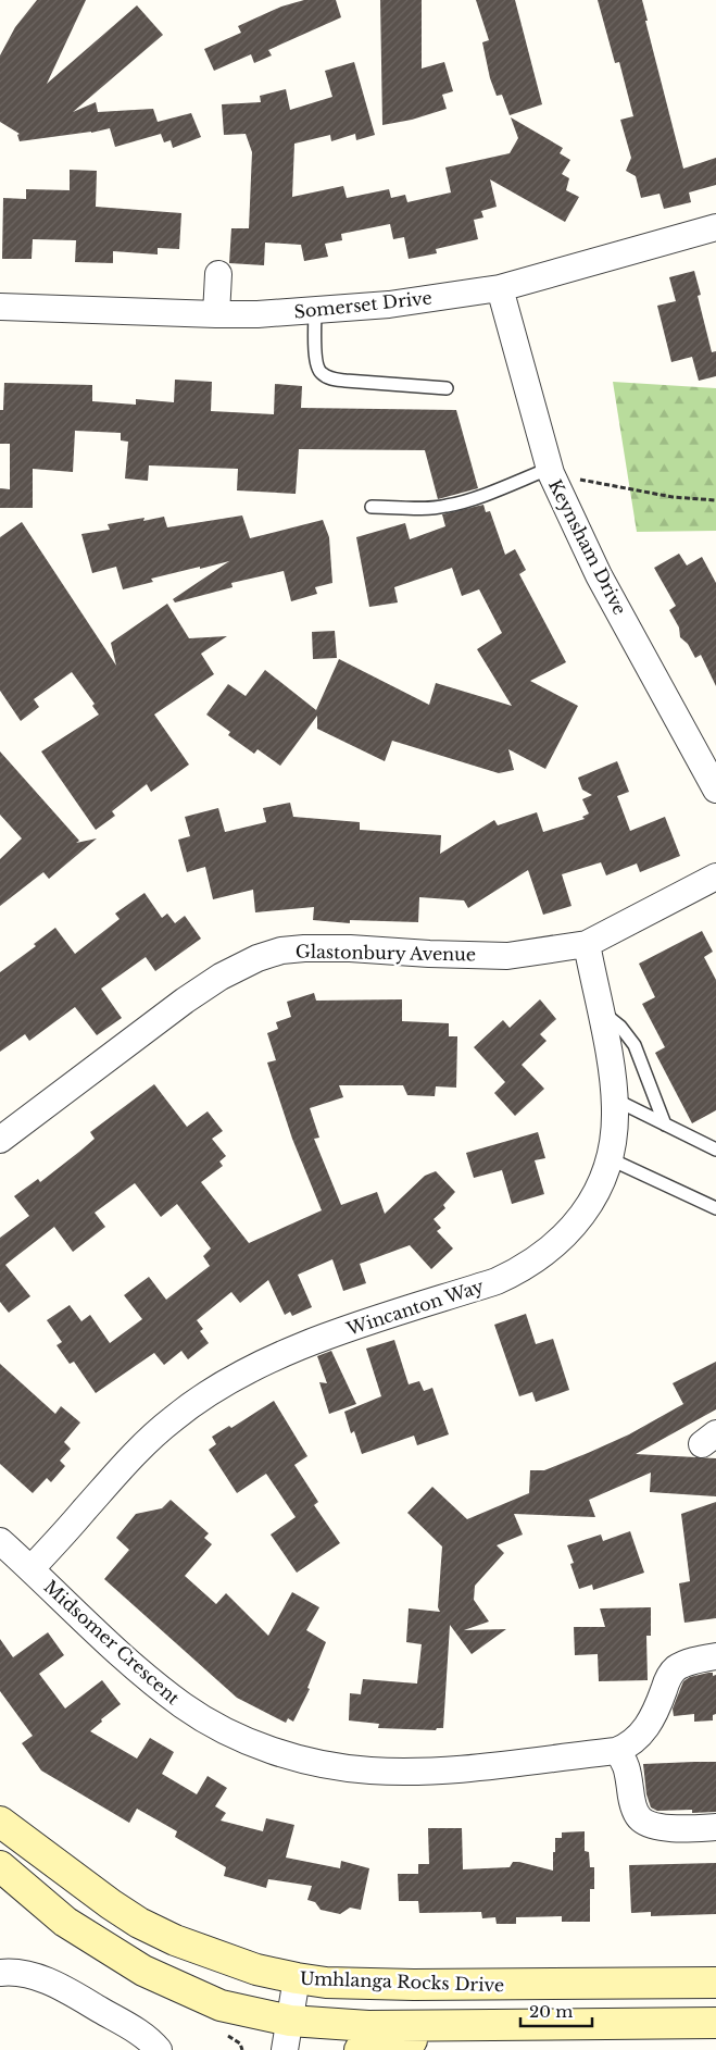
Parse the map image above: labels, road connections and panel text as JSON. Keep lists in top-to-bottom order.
{
  "streets": {
    "main road": ["Umhlanga Rocks Drive"],
    "street": [
      "Somerset Drive",
      "Keynsham Drive",
      "Glastonbury Avenue",
      "Wincanton Way",
      "Midsomer Crescent"
    ]
  },
  "crossings": [
    ["Somerset Drive", "Keynsham Drive"],
    ["Glastonbury Avenue", "Wincanton Way"],
    ["Wincanton Way", "Midsomer Crescent"]
  ],
  "scale_bar": "20 m"
}
